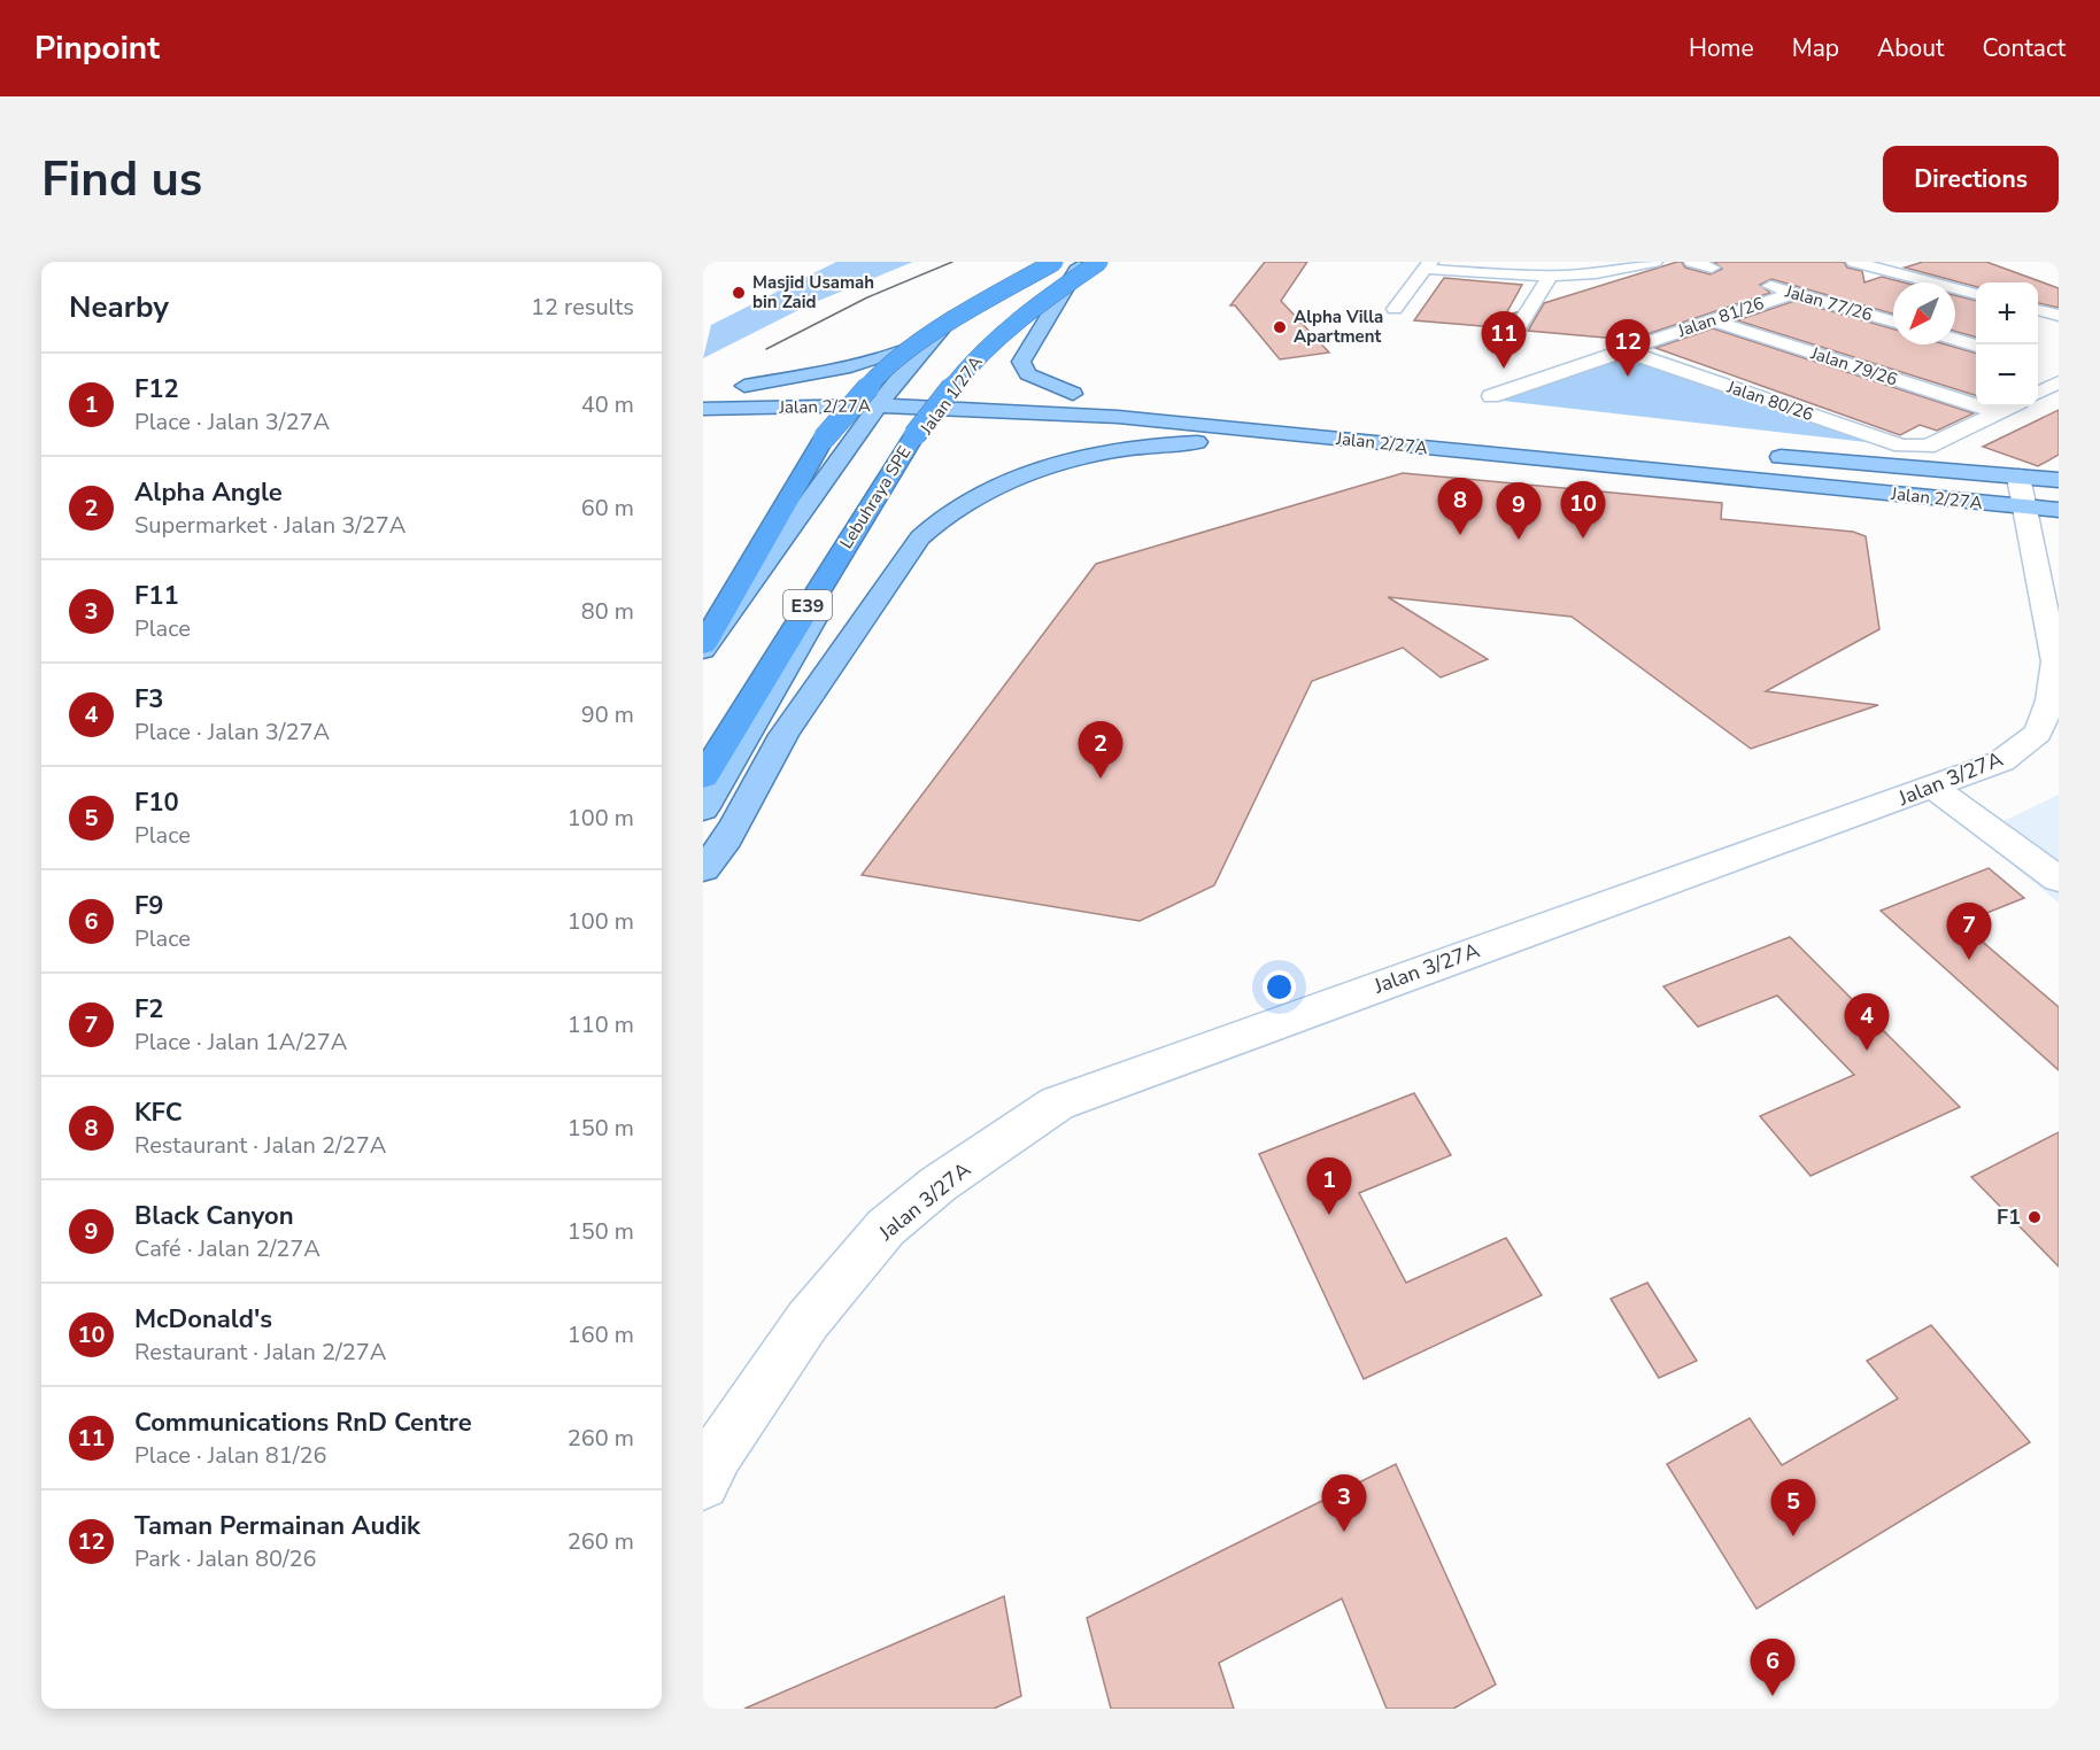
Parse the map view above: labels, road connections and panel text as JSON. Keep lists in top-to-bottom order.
{
  "streets": {
    "highway": ["Lebuhraya SPE", "E39"],
    "main road": ["Jalan 1/27A", "Jalan 2/27A"],
    "street": [
      "Jalan 77/26",
      "Jalan 81/26",
      "Jalan 79/26",
      "Jalan 80/26",
      "Jalan 3/27A"
    ]
  },
  "crossings": [
    ["Jalan 77/26", "Jalan 81/26"],
    ["Jalan 81/26", "Jalan 79/26"],
    ["Jalan 81/26", "Jalan 80/26"],
    ["Jalan 79/26", "Jalan 80/26"],
    ["Jalan 1/27A", "Jalan 2/27A"],
    ["Jalan 2/27A", "Jalan 3/27A"]
  ],
  "places": ["Masjid Usamah bin Zaid", "Alpha Villa Apartment", "F1"],
  "north": "bottom left",
  "page": {
    "header": "Pinpoint",
    "nav": [
      "Home",
      "Map",
      "About",
      "Contact"
    ],
    "buttons": "Directions",
    "title": "Find us",
    "heading": ["Nearby", "12 results"],
    "map_buttons": ["+", "−"],
    "pins": [
      "11",
      "12",
      "8",
      "10",
      "9",
      "2",
      "7",
      "4",
      "1",
      "3",
      "5",
      "6"
    ],
    "list": [
      {
        "mark": "1",
        "name": "F12",
        "note": "Place · Jalan 3/27A",
        "value": "40 m"
      },
      {
        "mark": "2",
        "name": "Alpha Angle",
        "note": "Supermarket · Jalan 3/27A",
        "value": "60 m"
      },
      {
        "mark": "3",
        "name": "F11",
        "note": "Place",
        "value": "80 m"
      },
      {
        "mark": "4",
        "name": "F3",
        "note": "Place · Jalan 3/27A",
        "value": "90 m"
      },
      {
        "mark": "5",
        "name": "F10",
        "note": "Place",
        "value": "100 m"
      },
      {
        "mark": "6",
        "name": "F9",
        "note": "Place",
        "value": "100 m"
      },
      {
        "mark": "7",
        "name": "F2",
        "note": "Place · Jalan 1A/27A",
        "value": "110 m"
      },
      {
        "mark": "8",
        "name": "KFC",
        "note": "Restaurant · Jalan 2/27A",
        "value": "150 m"
      },
      {
        "mark": "9",
        "name": "Black Canyon",
        "note": "Café · Jalan 2/27A",
        "value": "150 m"
      },
      {
        "mark": "10",
        "name": "McDonald's",
        "note": "Restaurant · Jalan 2/27A",
        "value": "160 m"
      },
      {
        "mark": "11",
        "name": "Communications RnD Centre",
        "note": "Place · Jalan 81/26",
        "value": "260 m"
      },
      {
        "mark": "12",
        "name": "Taman Permainan Audik",
        "note": "Park · Jalan 80/26",
        "value": "260 m"
      }
    ]
  }
}
